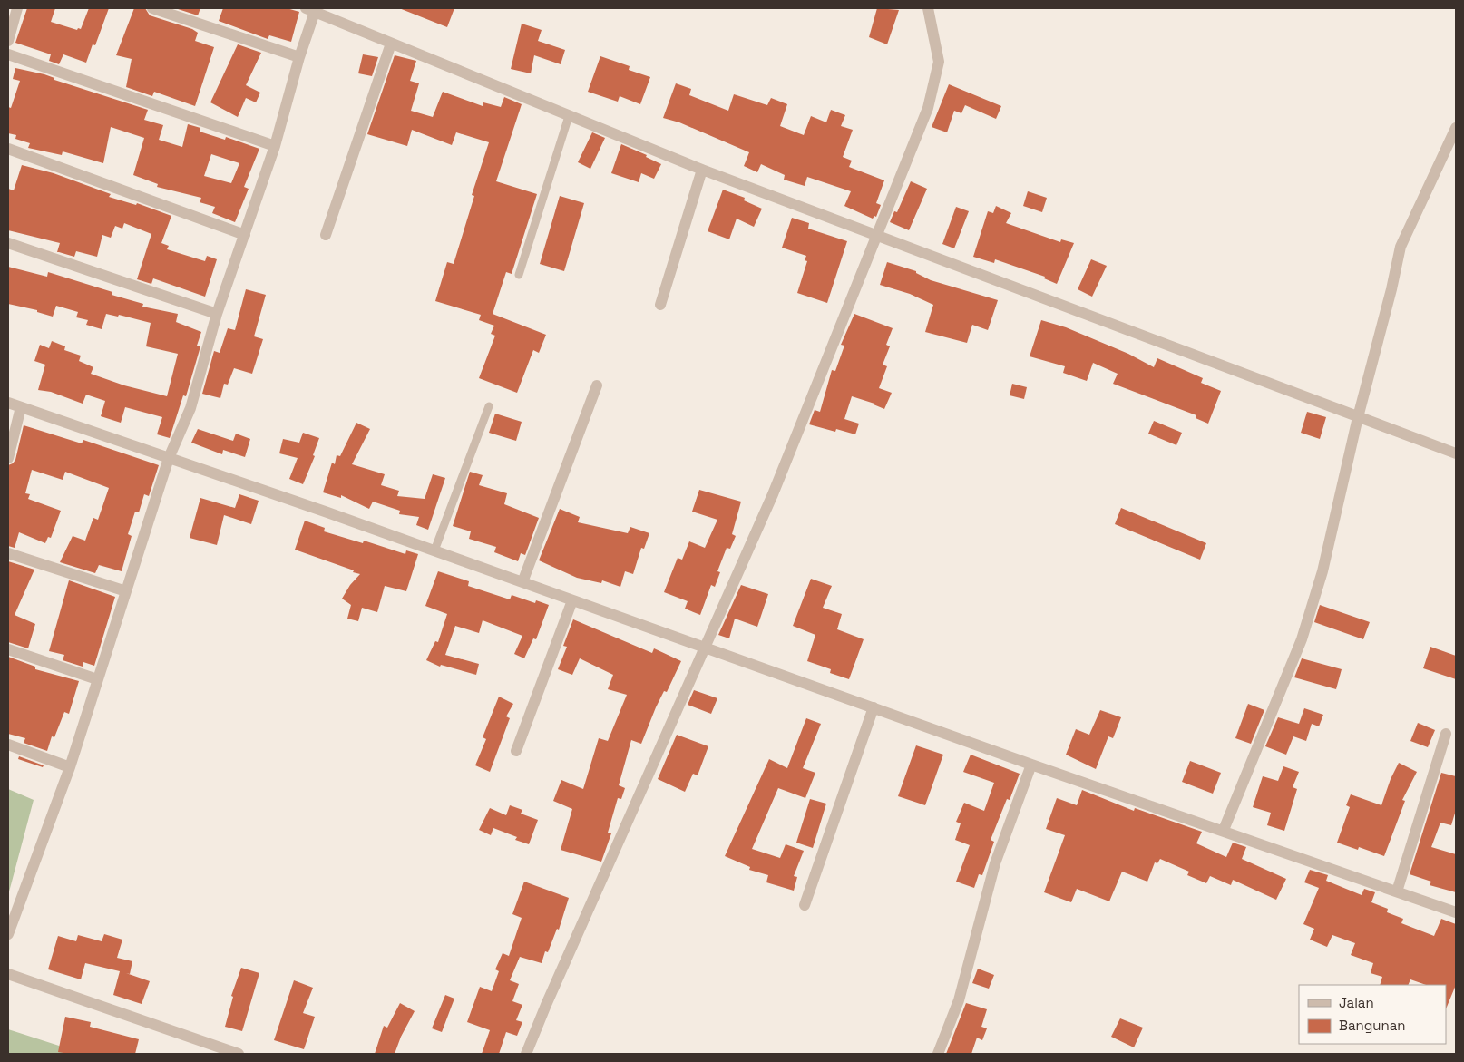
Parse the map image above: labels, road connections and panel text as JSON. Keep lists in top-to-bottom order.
{
  "legend": ["Jalan", "Bangunan"]
}
